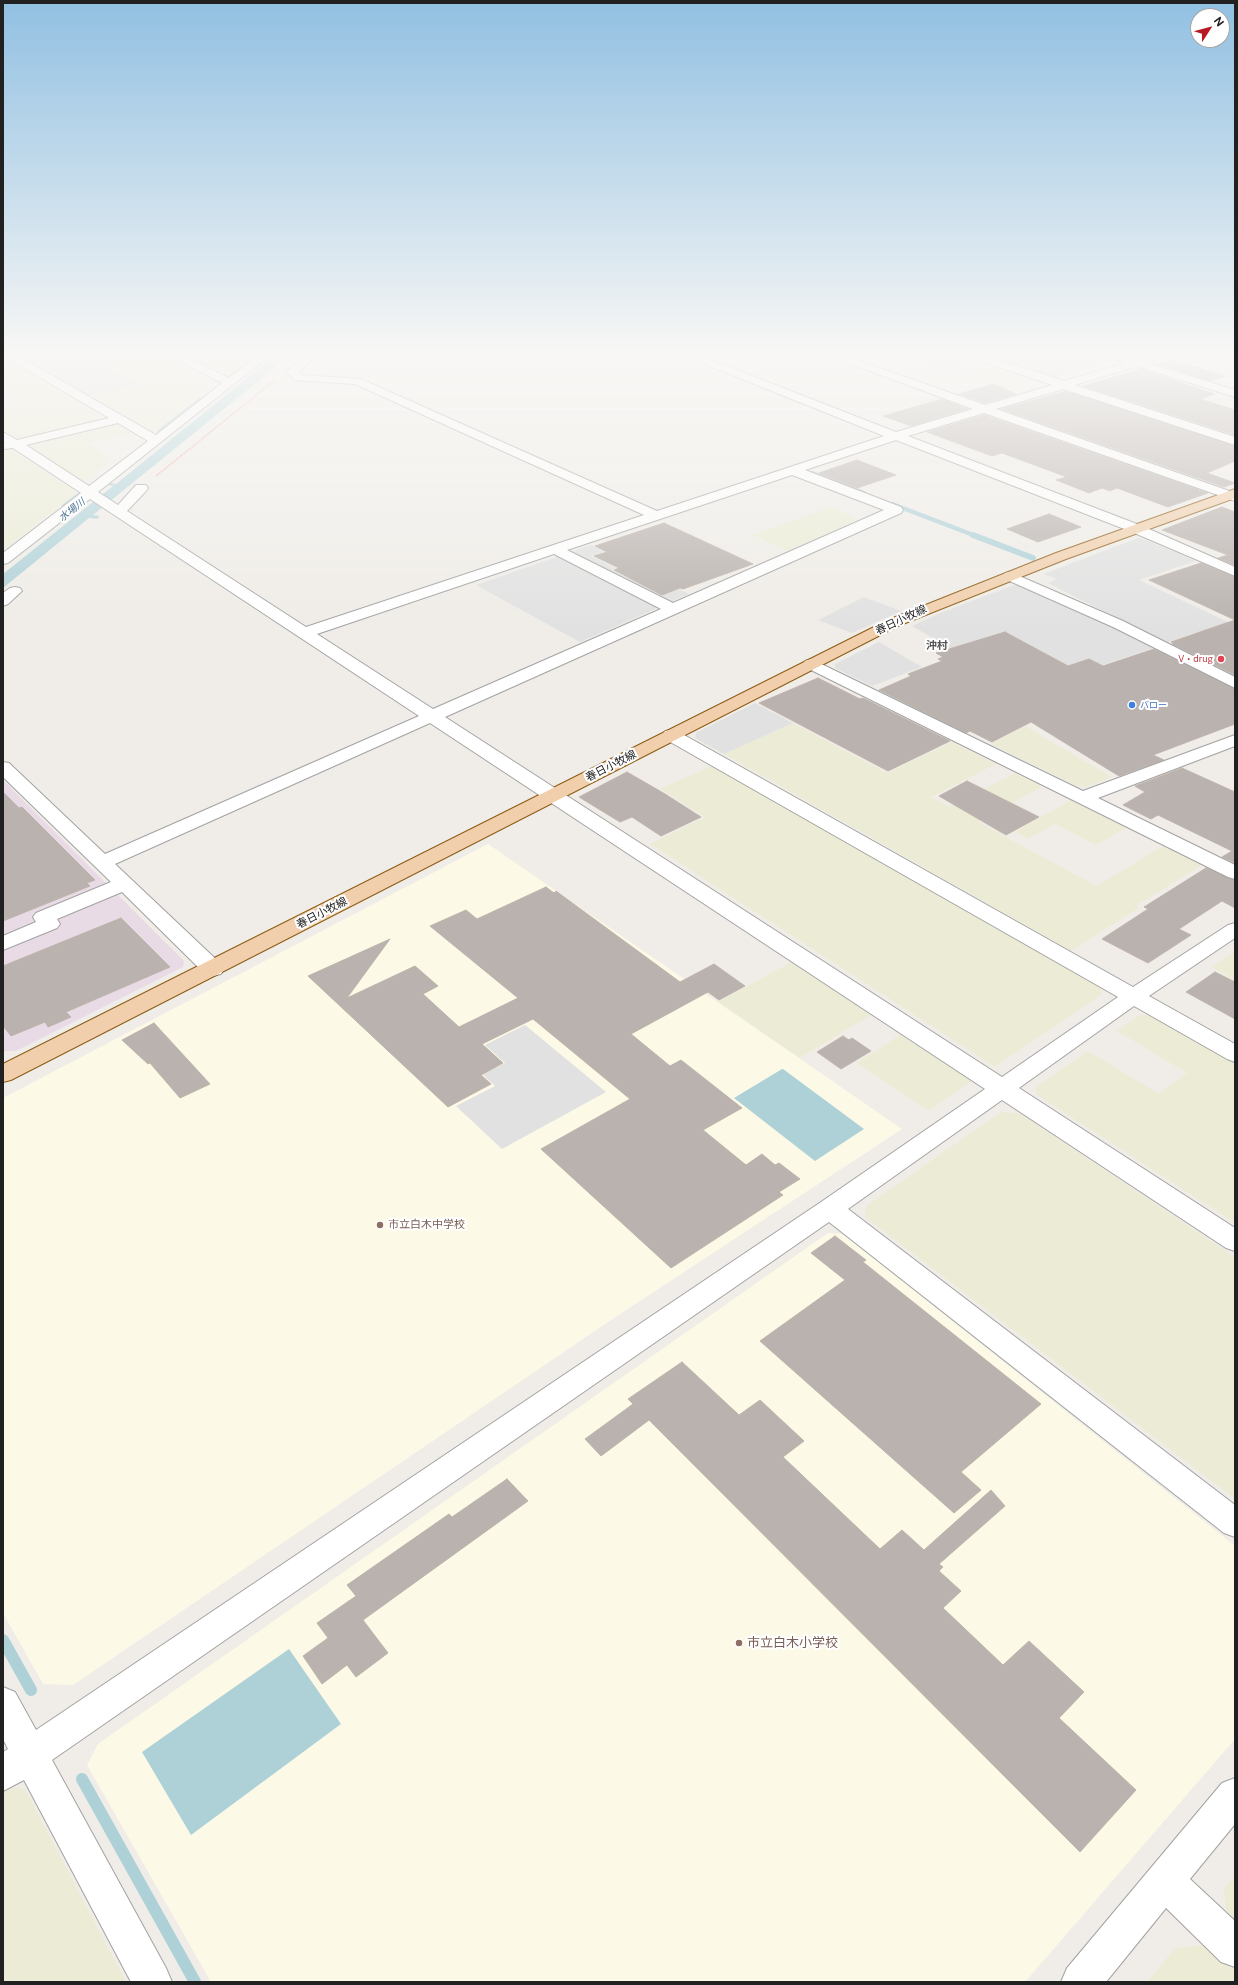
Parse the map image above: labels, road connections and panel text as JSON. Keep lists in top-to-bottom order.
{
  "streets": {
    "main road": ["春日小牧線"]
  },
  "districts": ["沖村"],
  "water": ["水場川"],
  "places": [
    "V・drug",
    "バロー",
    "市立白木中学校",
    "市立白木小学校"
  ],
  "north": "top right"
}
